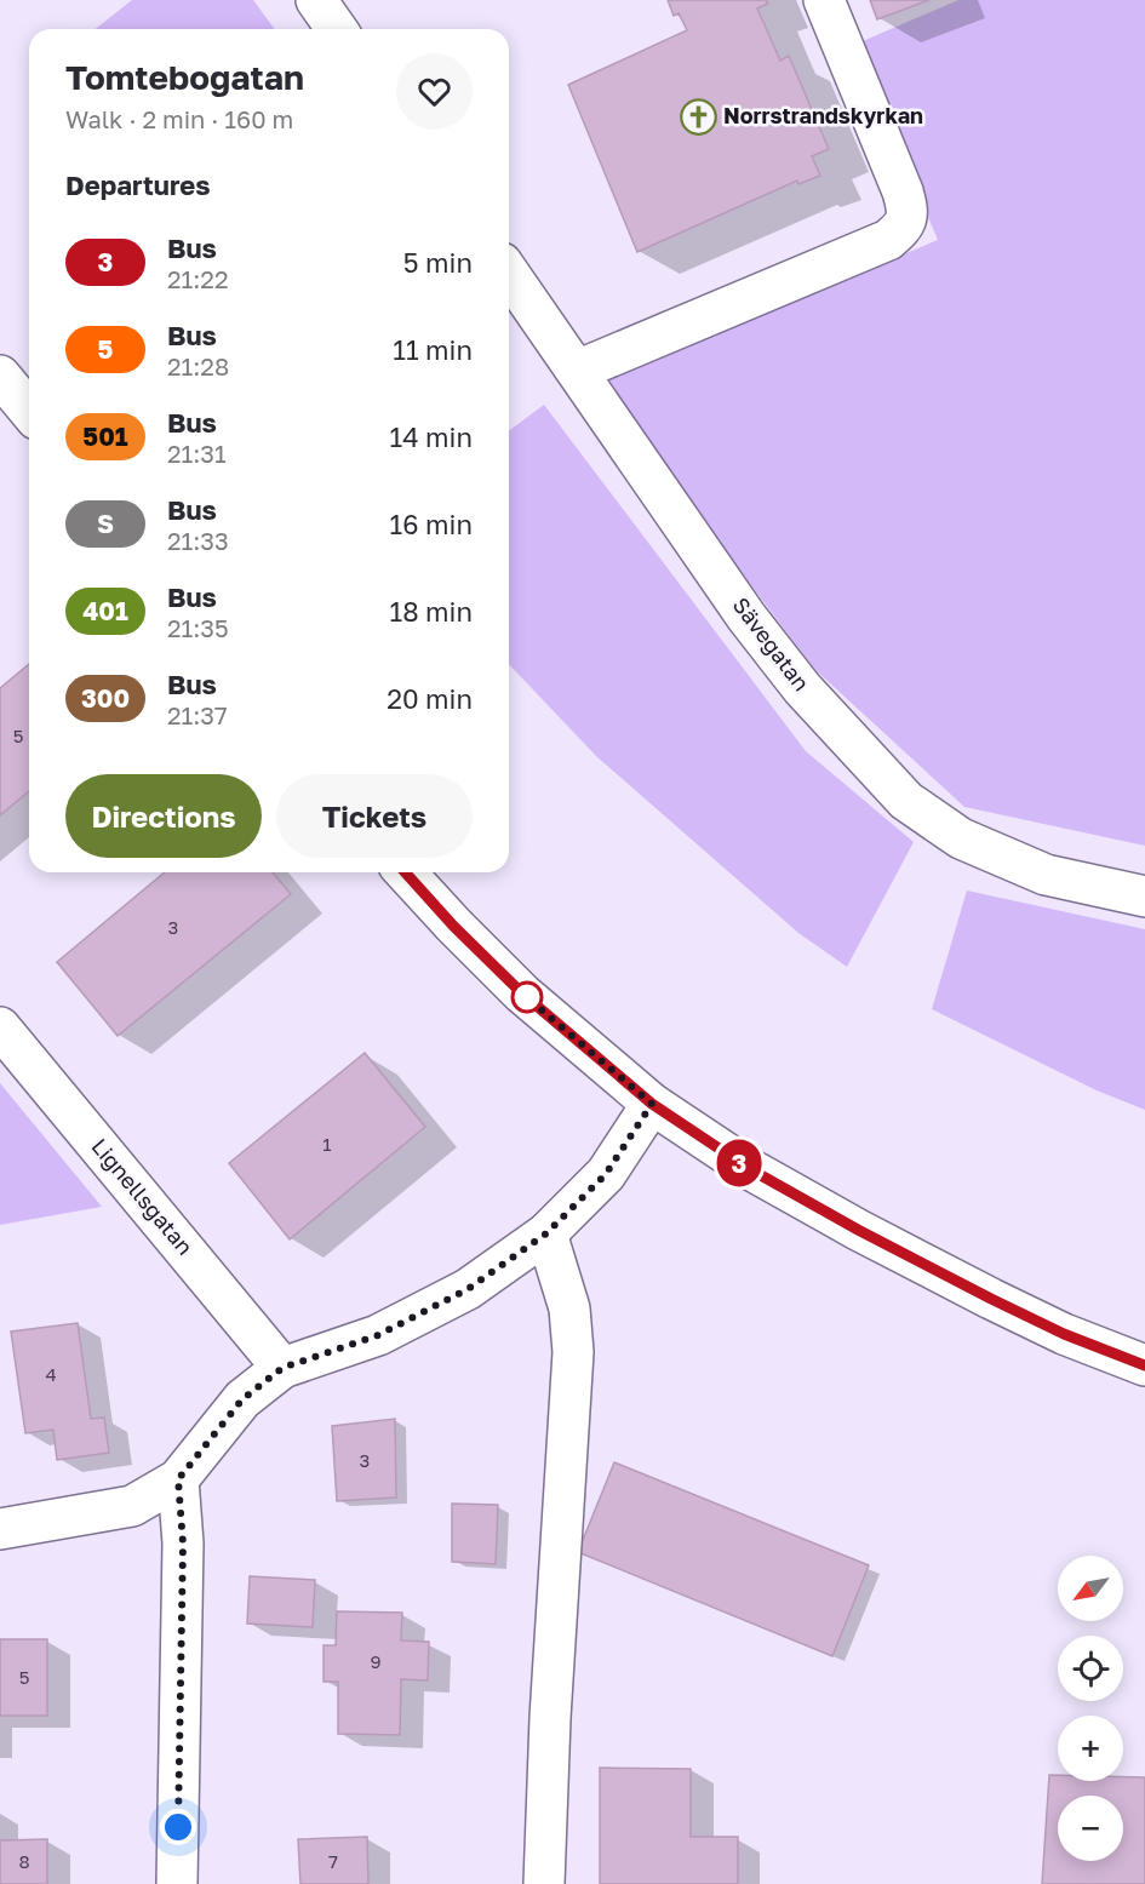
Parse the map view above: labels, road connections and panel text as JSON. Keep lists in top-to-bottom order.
{
  "streets": {
    "street": ["Sävegatan", "Lignellsgatan"]
  },
  "places": {
    "church": ["Norrstrandskyrkan"]
  },
  "lines": ["bus line 3"],
  "house_numbers": [
    "5",
    "3",
    "1",
    "4",
    "3",
    "9",
    "5",
    "8",
    "7"
  ],
  "north": "bottom left",
  "page": {
    "on_map": "3",
    "heading": [
      ["Tomtebogatan", "Walk · 2 min · 160 m"],
      "Departures"
    ],
    "list": [
      {
        "mark": "3",
        "name": "Bus",
        "note": "21:22",
        "value": "5 min"
      },
      {
        "mark": "5",
        "name": "Bus",
        "note": "21:28",
        "value": "11 min"
      },
      {
        "mark": "501",
        "name": "Bus",
        "note": "21:31",
        "value": "14 min"
      },
      {
        "mark": "S",
        "name": "Bus",
        "note": "21:33",
        "value": "16 min"
      },
      {
        "mark": "401",
        "name": "Bus",
        "note": "21:35",
        "value": "18 min"
      },
      {
        "mark": "300",
        "name": "Bus",
        "note": "21:37",
        "value": "20 min"
      }
    ],
    "buttons": ["Directions", "Tickets"],
    "map_buttons": ["+", "−"]
  }
}
